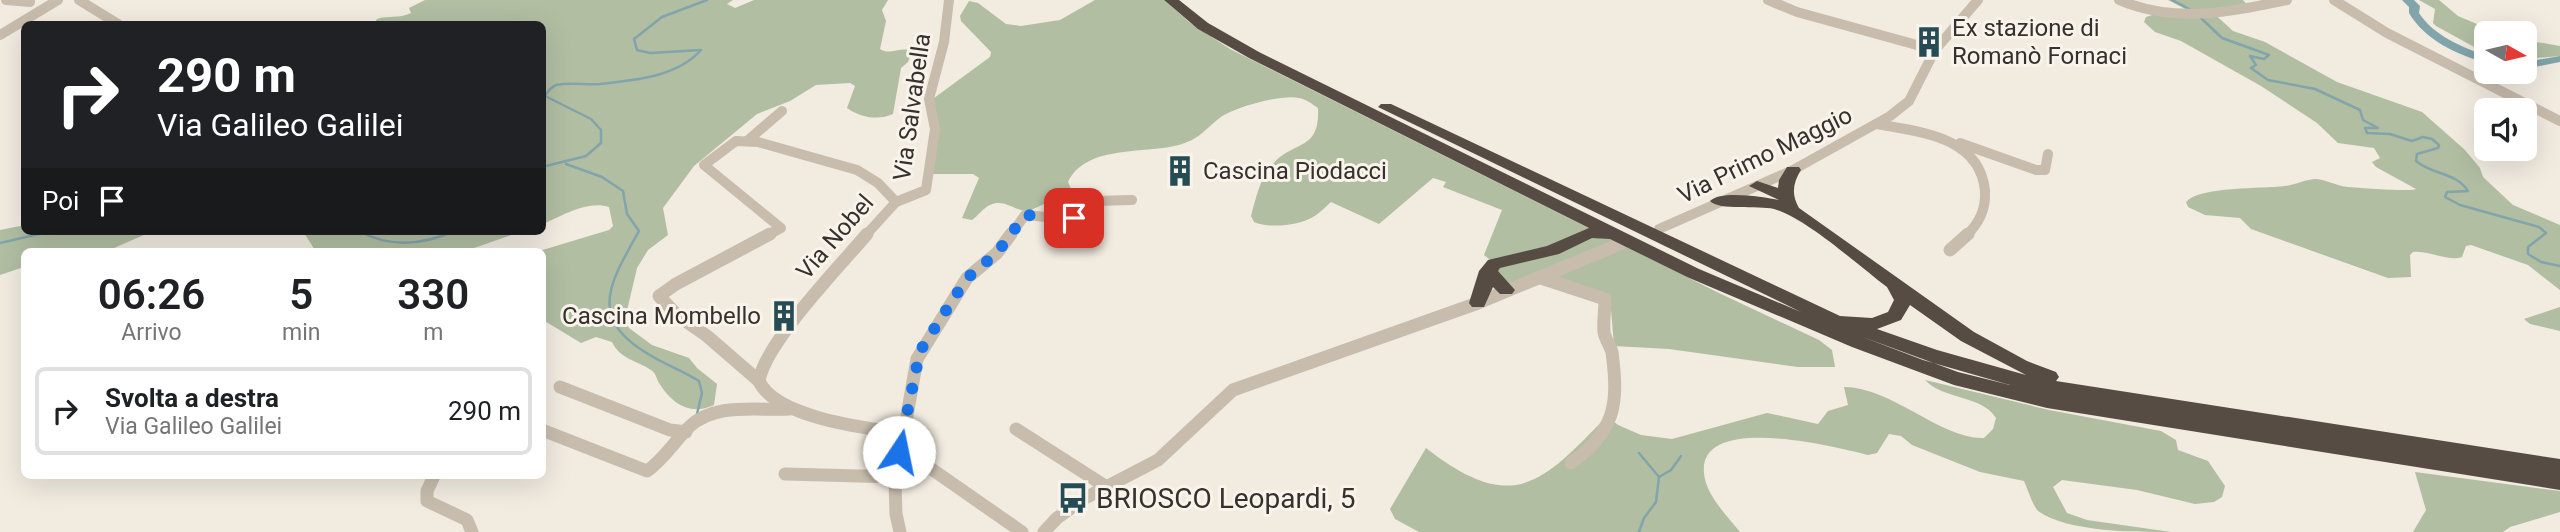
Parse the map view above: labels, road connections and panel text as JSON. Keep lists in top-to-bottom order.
{
  "streets": {
    "street": ["Via Salvabella", "Via Primo Maggio", "Via Nobel"]
  },
  "crossings": [
    ["Via Salvabella", "Via Nobel"]
  ],
  "places": {
    "building": ["Ex stazione di Romanò Fornaci", "Cascina Piodacci", "Cascina Mombello"],
    "bus stop": ["BRIOSCO Leopardi, 5"]
  },
  "north": "right",
  "page": {
    "turn": ["290 m", "Via Galileo Galilei"],
    "then": "Poi",
    "eta": [
      "06:26",
      "Arrivo",
      "5",
      "min",
      "330",
      "m"
    ],
    "list": [
      {
        "name": "Svolta a destra",
        "note": "Via Galileo Galilei",
        "value": "290 m"
      }
    ]
  }
}
